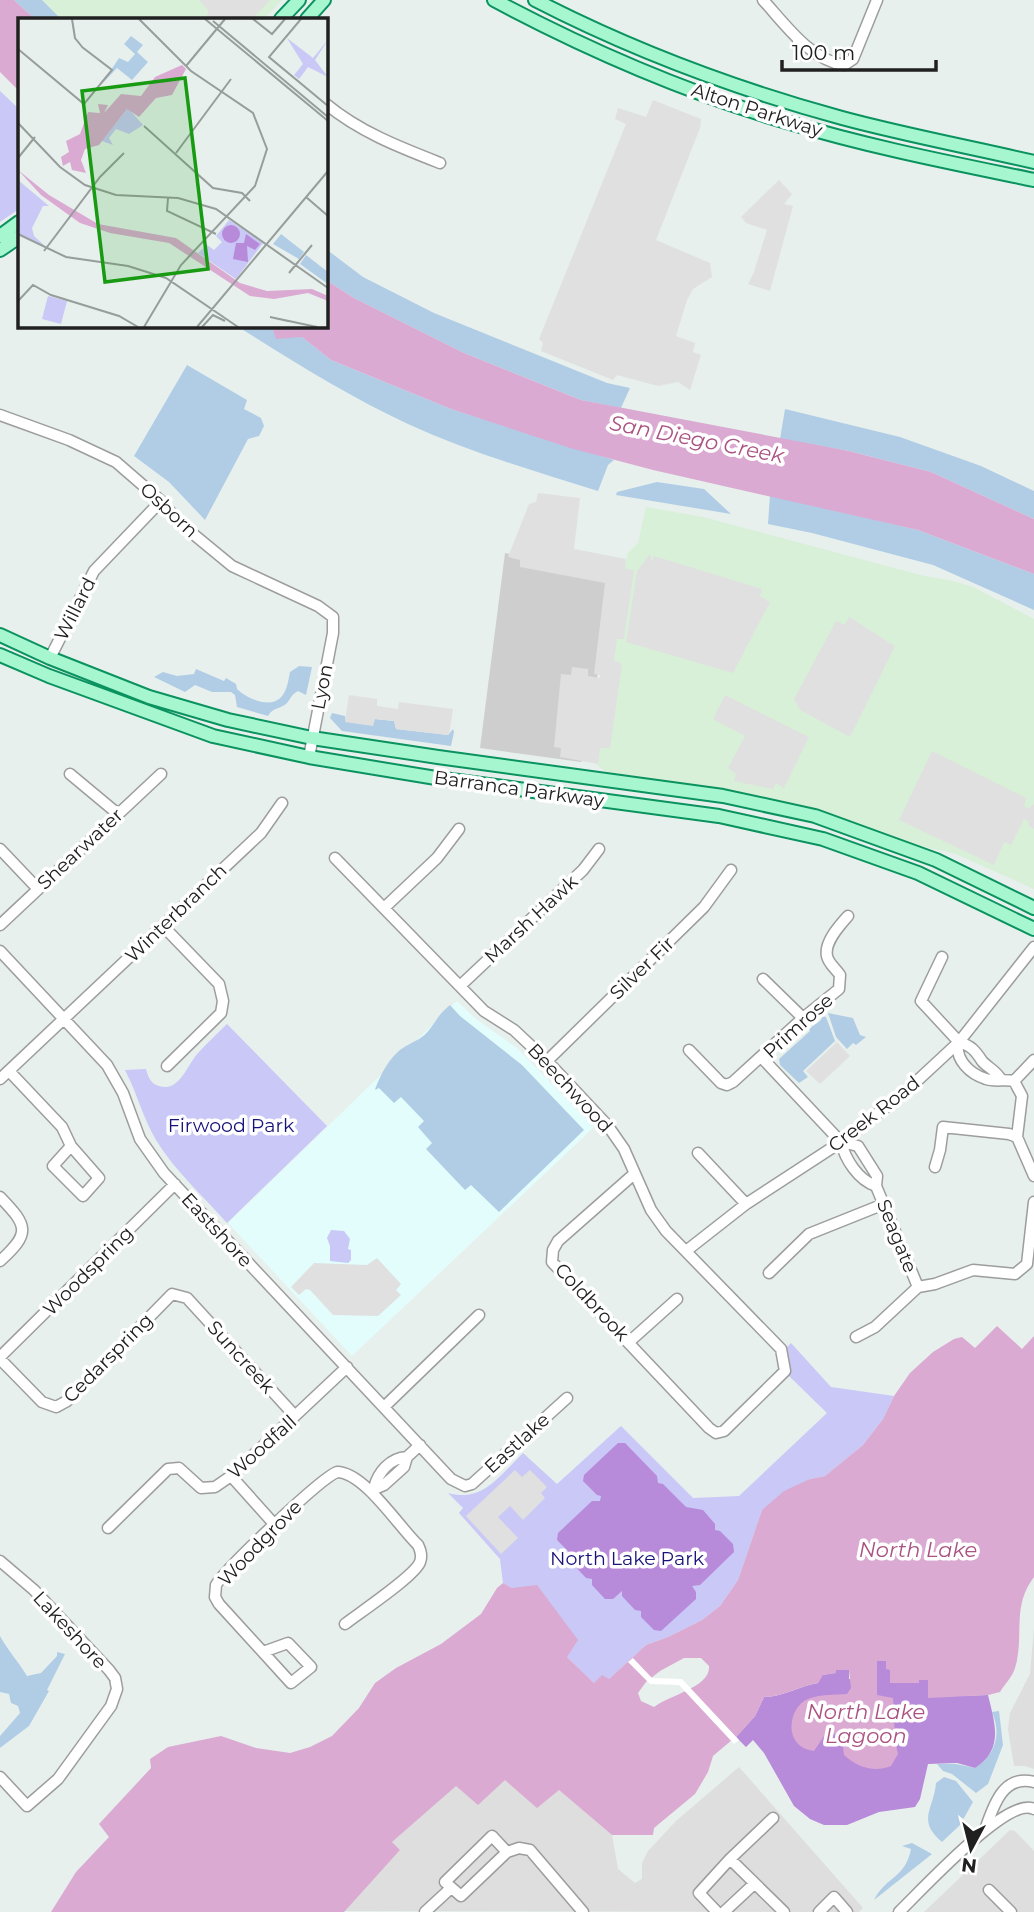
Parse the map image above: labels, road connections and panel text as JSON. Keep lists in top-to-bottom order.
{
  "streets": {
    "main road": ["Alton Parkway", "Barranca Parkway"],
    "street": [
      "Osborn",
      "Willard",
      "Lyon",
      "Shearwater",
      "Winterbranch",
      "Marsh Hawk",
      "Silver Fir",
      "Primrose",
      "Beechwood",
      "Creek Road",
      "Eastshore",
      "Seagate",
      "Woodspring",
      "Coldbrook",
      "Suncreek",
      "Cedarspring",
      "Eastlake",
      "Woodfall",
      "Woodgrove",
      "Lakeshore"
    ]
  },
  "crossings": [
    ["Osborn", "Willard"],
    ["Osborn", "Lyon"],
    ["Willard", "Barranca Parkway"],
    ["Lyon", "Barranca Parkway"],
    ["Winterbranch", "Eastshore"],
    ["Marsh Hawk", "Beechwood"],
    ["Silver Fir", "Beechwood"],
    ["Beechwood", "Creek Road"],
    ["Beechwood", "Coldbrook"],
    ["Creek Road", "Seagate"],
    ["Eastshore", "Woodspring"],
    ["Eastshore", "Eastlake"],
    ["Eastshore", "Woodfall"],
    ["Woodspring", "Cedarspring"],
    ["Suncreek", "Cedarspring"],
    ["Suncreek", "Woodfall"]
  ],
  "water": ["San Diego Creek", "North Lake", "North Lake Lagoon"],
  "parks": ["Firwood Park", "North Lake Park"],
  "scale_bar": "100 m",
  "north": "bottom"
}
